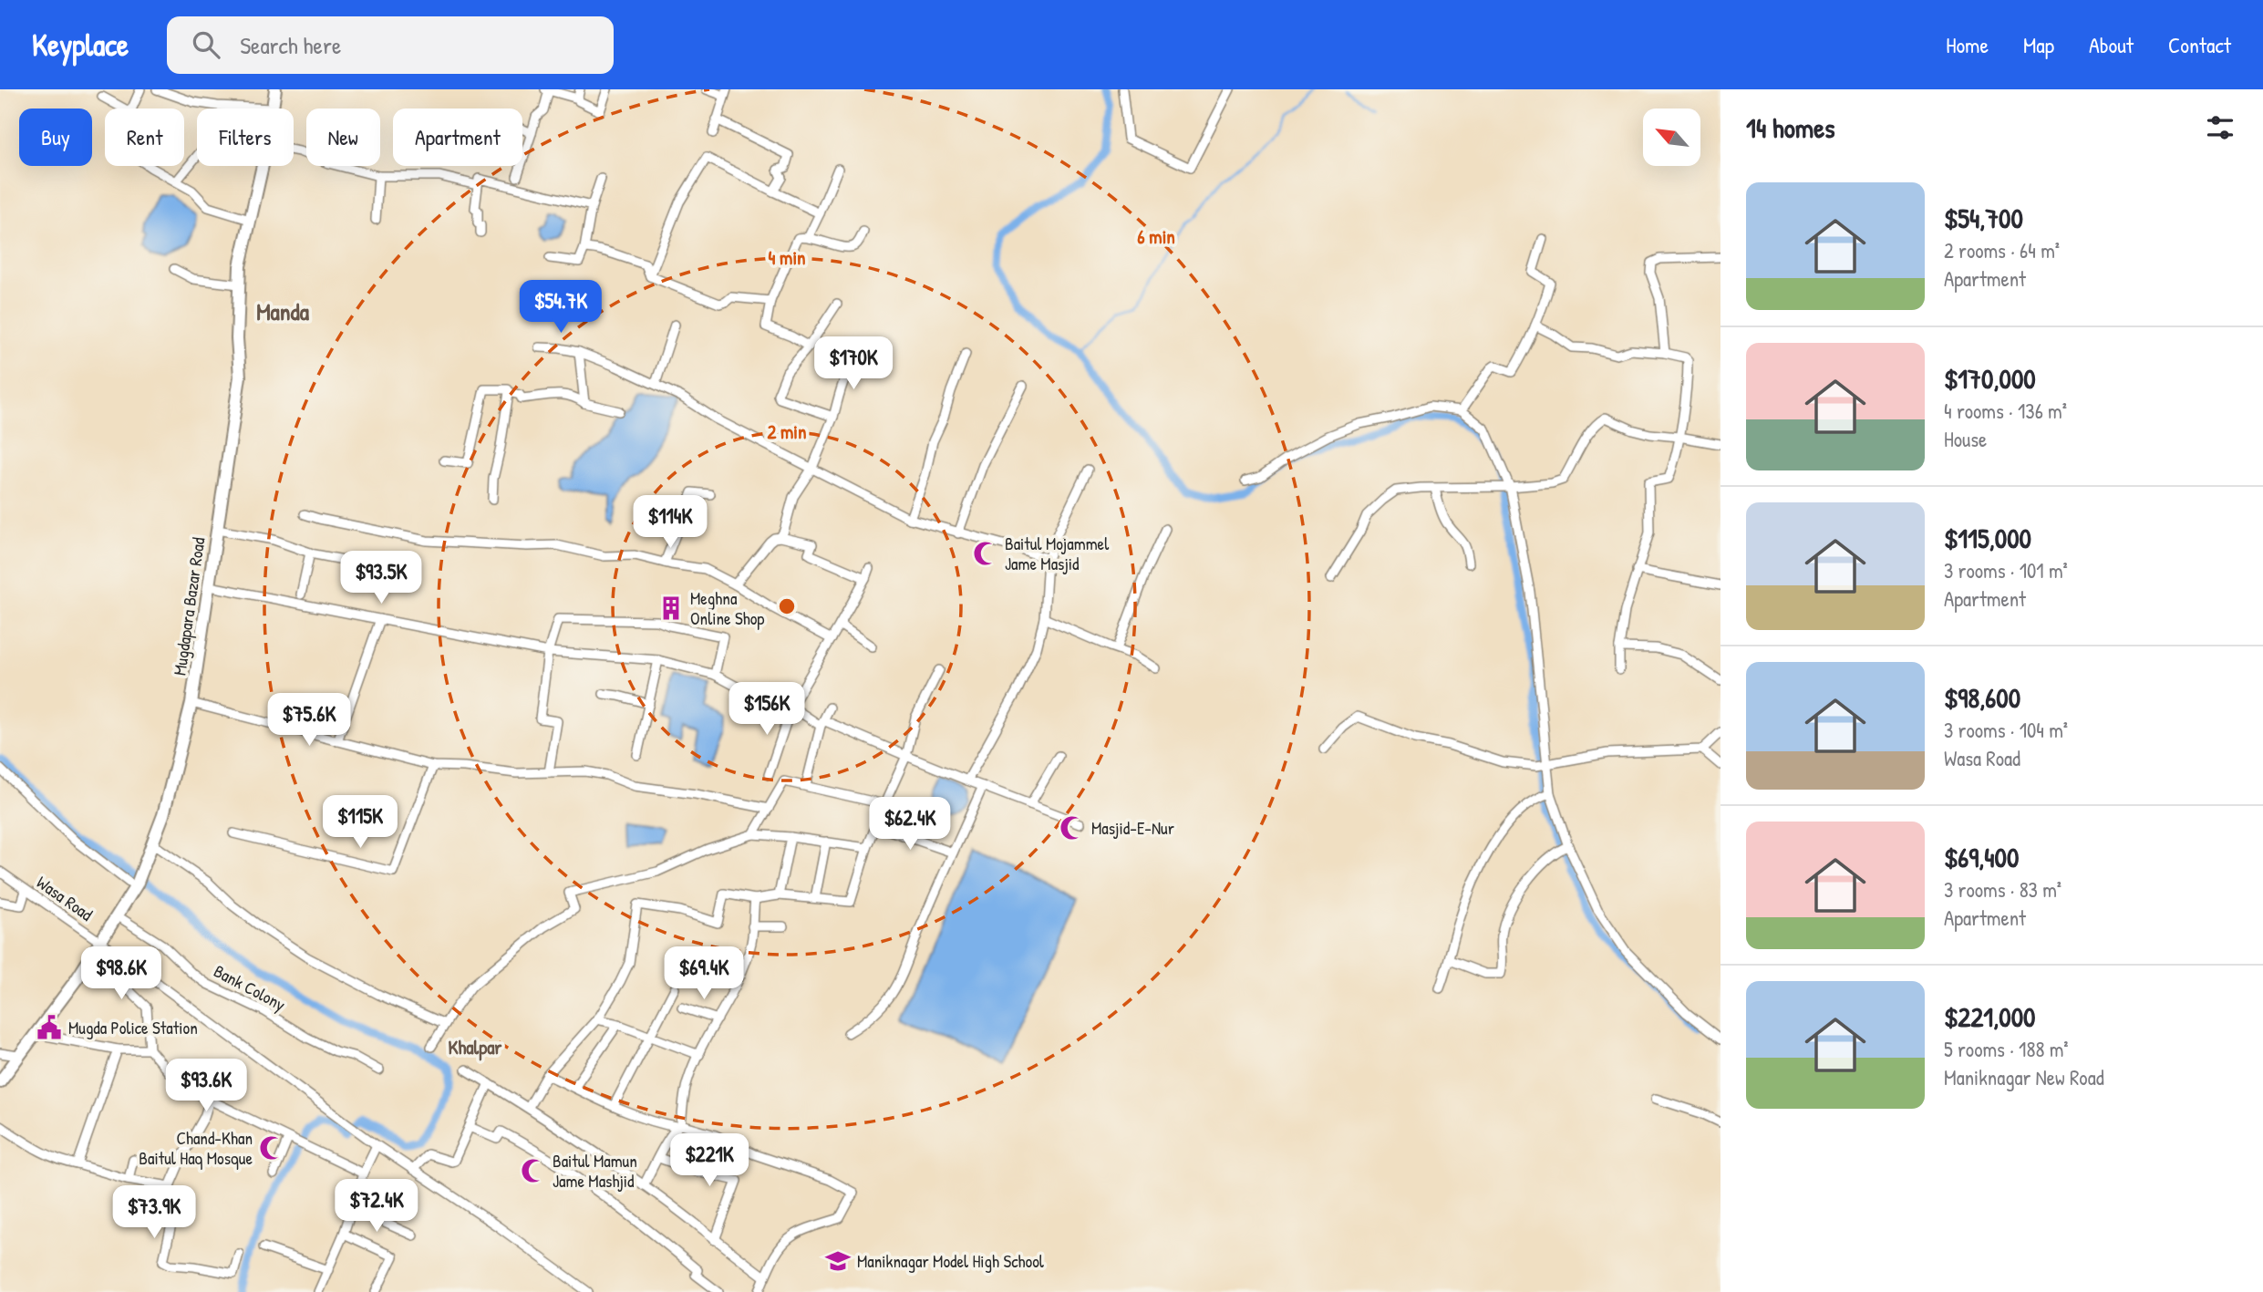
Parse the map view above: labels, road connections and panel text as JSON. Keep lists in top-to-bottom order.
{
  "streets": {
    "street": ["Mugdapara Bazar Road", "Wasa Road", "Bank Colony"]
  },
  "crossings": [
    ["Mugdapara Bazar Road", "Wasa Road"],
    ["Mugdapara Bazar Road", "Bank Colony"]
  ],
  "districts": ["Manda", "Khalpar"],
  "places": {
    "mosque": [
      "Baitul Mojammel Jame Masjid",
      "Masjid-E-Nur",
      "Chand-Khan Baitul Haq Mosque",
      "Baitul Mamun Jame Mashjid"
    ],
    "building": ["Meghna Online Shop"],
    "public building": ["Mugda Police Station"],
    "school or university": ["Maniknagar Model High School"]
  },
  "north": "top left",
  "page": {
    "header": "Keyplace",
    "search": "Search here",
    "nav": [
      "Home",
      "Map",
      "About",
      "Contact"
    ],
    "heading": "14 homes",
    "chip": [
      "Buy",
      "Rent",
      "Filters",
      "New",
      "Apartment"
    ],
    "list": [
      {
        "name": "$54,700",
        "note": "2 rooms · 64 m² · Apartment"
      },
      {
        "name": "$170,000",
        "note": "4 rooms · 136 m² · House"
      },
      {
        "name": "$115,000",
        "note": "3 rooms · 101 m² · Apartment"
      },
      {
        "name": "$98,600",
        "note": "3 rooms · 104 m² · Wasa Road"
      },
      {
        "name": "$69,400",
        "note": "3 rooms · 83 m² · Apartment"
      },
      {
        "name": "$221,000",
        "note": "5 rooms · 188 m² · Maniknagar New Road"
      }
    ],
    "price": [
      "$54.7K",
      "$170K",
      "$114K",
      "$93.5K",
      "$156K",
      "$75.6K",
      "$115K",
      "$62.4K",
      "$98.6K",
      "$69.4K",
      "$93.6K",
      "$221K",
      "$72.4K",
      "$73.9K"
    ]
  },
  "rings": ["6 min", "4 min", "2 min"]
}
